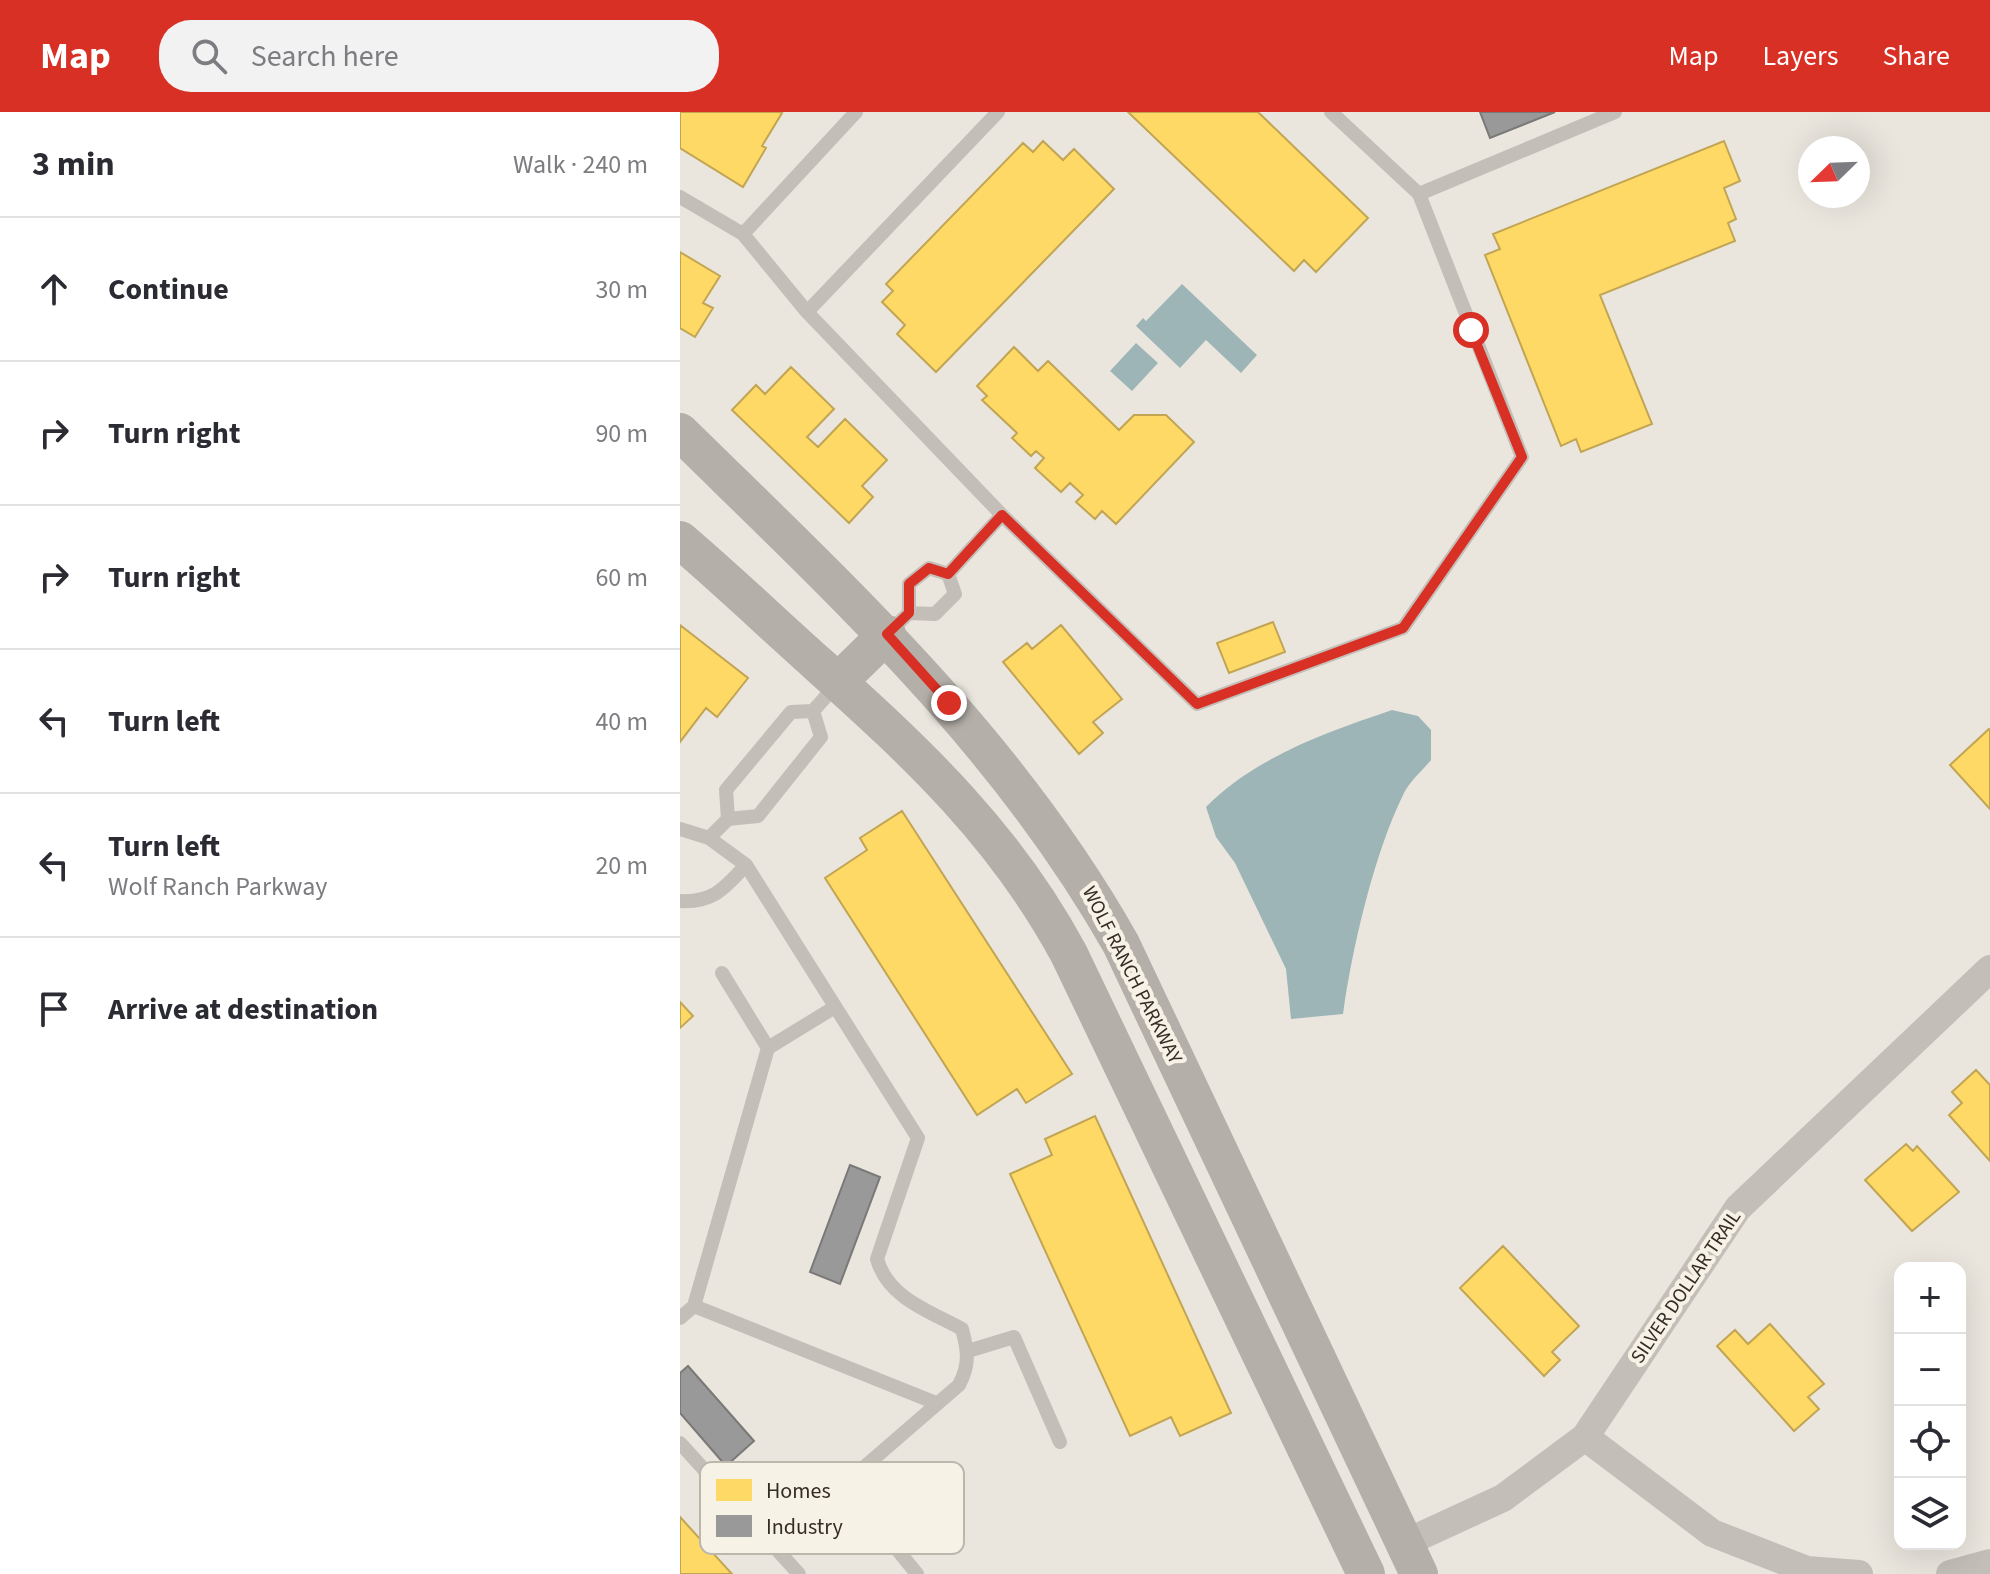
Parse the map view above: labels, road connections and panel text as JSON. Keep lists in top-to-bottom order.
{
  "streets": {
    "street": ["WOLF RANCH PARKWAY", "SILVER DOLLAR TRAIL"]
  },
  "crossings": [
    ["WOLF RANCH PARKWAY", "SILVER DOLLAR TRAIL"]
  ],
  "legend": ["Homes", "Industry"],
  "north": "bottom left",
  "page": {
    "header": "Map",
    "search": "Search here",
    "nav": ["Map", "Layers", "Share"],
    "heading": ["3 min", "Walk · 240 m"],
    "list": [
      ["Continue", "30 m"],
      ["Turn right", "90 m"],
      ["Turn right", "60 m"],
      ["Turn left", "40 m"],
      ["Turn left", "Wolf Ranch Parkway", "20 m"],
      "Arrive at destination"
    ],
    "map_buttons": ["+", "−"]
  }
}
